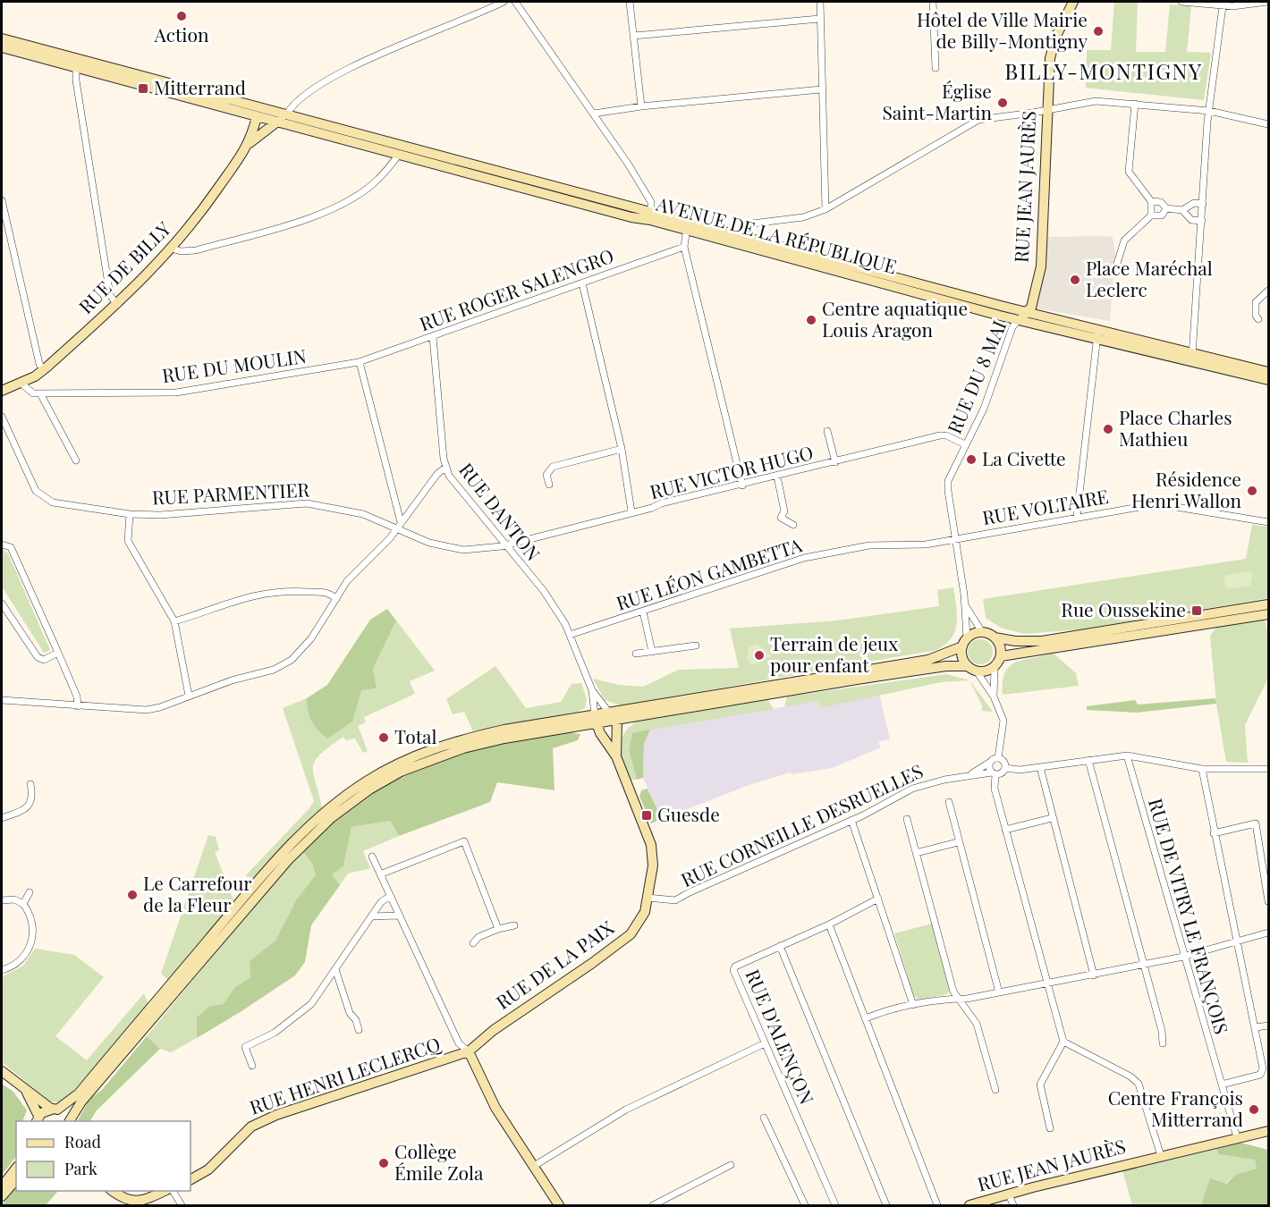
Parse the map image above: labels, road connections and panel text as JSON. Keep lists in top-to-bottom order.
{
  "streets": {
    "main road": [
      "RUE JEAN JAURÈS",
      "AVENUE DE LA RÉPUBLIQUE",
      "RUE DE BILLY",
      "RUE DE LA PAIX",
      "RUE HENRI LECLERCQ"
    ],
    "street": [
      "RUE ROGER SALENGRO",
      "RUE DU MOULIN",
      "RUE DU 8 MAI",
      "RUE VICTOR HUGO",
      "RUE PARMENTIER",
      "RUE VOLTAIRE",
      "RUE DANTON",
      "RUE LÉON GAMBETTA",
      "RUE CORNEILLE DESRUELLES",
      "RUE DE VITRY LE FRANÇOIS",
      "RUE D'ALENÇON"
    ]
  },
  "crossings": [
    ["RUE JEAN JAURÈS", "AVENUE DE LA RÉPUBLIQUE"],
    ["RUE JEAN JAURÈS", "RUE DU 8 MAI"],
    ["RUE JEAN JAURÈS", "RUE DE VITRY LE FRANÇOIS"],
    ["AVENUE DE LA RÉPUBLIQUE", "RUE DE BILLY"],
    ["AVENUE DE LA RÉPUBLIQUE", "RUE DU 8 MAI"],
    ["RUE DE BILLY", "RUE DU MOULIN"],
    ["RUE ROGER SALENGRO", "RUE DU MOULIN"],
    ["RUE ROGER SALENGRO", "RUE DANTON"],
    ["RUE DU 8 MAI", "RUE VICTOR HUGO"],
    ["RUE DU 8 MAI", "RUE VOLTAIRE"],
    ["RUE DU 8 MAI", "RUE LÉON GAMBETTA"],
    ["RUE VICTOR HUGO", "RUE PARMENTIER"],
    ["RUE VICTOR HUGO", "RUE DANTON"],
    ["RUE PARMENTIER", "RUE DANTON"],
    ["RUE VOLTAIRE", "RUE LÉON GAMBETTA"],
    ["RUE DANTON", "RUE LÉON GAMBETTA"],
    ["RUE CORNEILLE DESRUELLES", "RUE DE LA PAIX"],
    ["RUE DE LA PAIX", "RUE HENRI LECLERCQ"]
  ],
  "districts": ["BILLY-MONTIGNY"],
  "places": {
    "other": [
      "Action",
      "Hôtel de Ville Mairie de Billy-Montigny",
      "Église Saint-Martin",
      "Place Maréchal Leclerc",
      "Centre aquatique Louis Aragon",
      "Place Charles Mathieu",
      "La Civette",
      "Résidence Henri Wallon",
      "Terrain de jeux pour enfant",
      "Total",
      "Le Carrefour de la Fleur",
      "Centre François Mitterrand",
      "Collège Émile Zola"
    ],
    "transit": ["Mitterrand", "Rue Oussekine", "Guesde"]
  },
  "legend": ["Road", "Park"]
}
